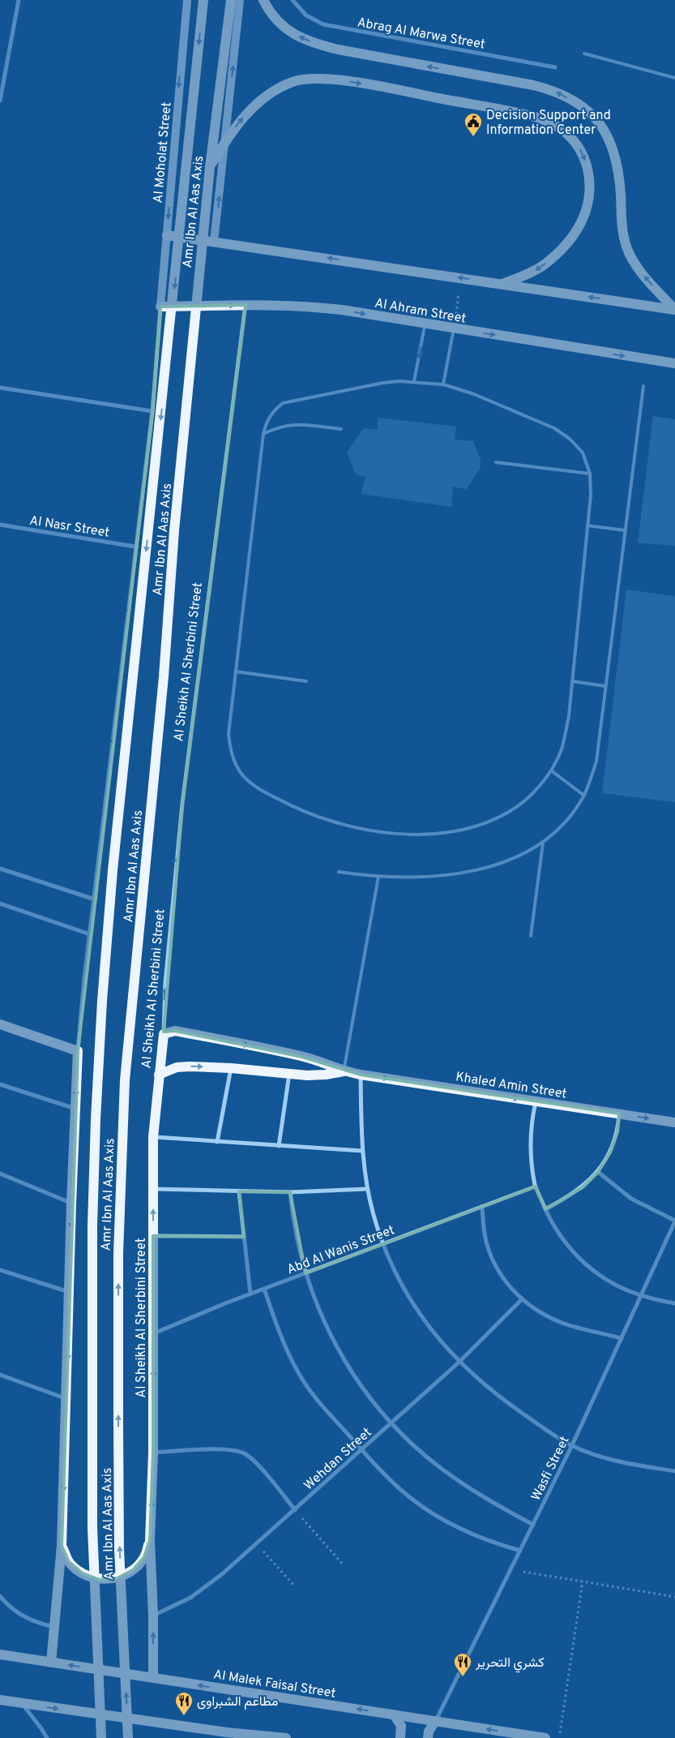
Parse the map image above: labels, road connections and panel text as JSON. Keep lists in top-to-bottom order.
{
  "streets": {
    "main road": [
      "Amr Ibn Al Aas Axis",
      "Al Ahram Street",
      "Al Sheikh Al Sherbini Street",
      "Khaled Amin Street",
      "Al Malek Faisal Street"
    ],
    "street": [
      "Abrag Al Marwa Street",
      "Al Moholat Street",
      "Al Nasr Street",
      "Abd Al Wanis Street",
      "Wehdan Street",
      "Wasfi Street"
    ]
  },
  "crossings": [
    ["Al Moholat Street", "Al Ahram Street"],
    ["Al Ahram Street", "Al Sheikh Al Sherbini Street"],
    ["Al Sheikh Al Sherbini Street", "Khaled Amin Street"],
    ["Al Sheikh Al Sherbini Street", "Abd Al Wanis Street"],
    ["Al Sheikh Al Sherbini Street", "Wehdan Street"],
    ["Al Sheikh Al Sherbini Street", "Al Malek Faisal Street"],
    ["Wasfi Street", "Al Malek Faisal Street"]
  ],
  "one_way": ["Al Sheikh Al Sherbini Street", "Khaled Amin Street"],
  "places": {
    "public building": ["Decision Support and Information Center"],
    "restaurant": ["كشري التحرير", "مطاعم الشبراوى"]
  }
}
